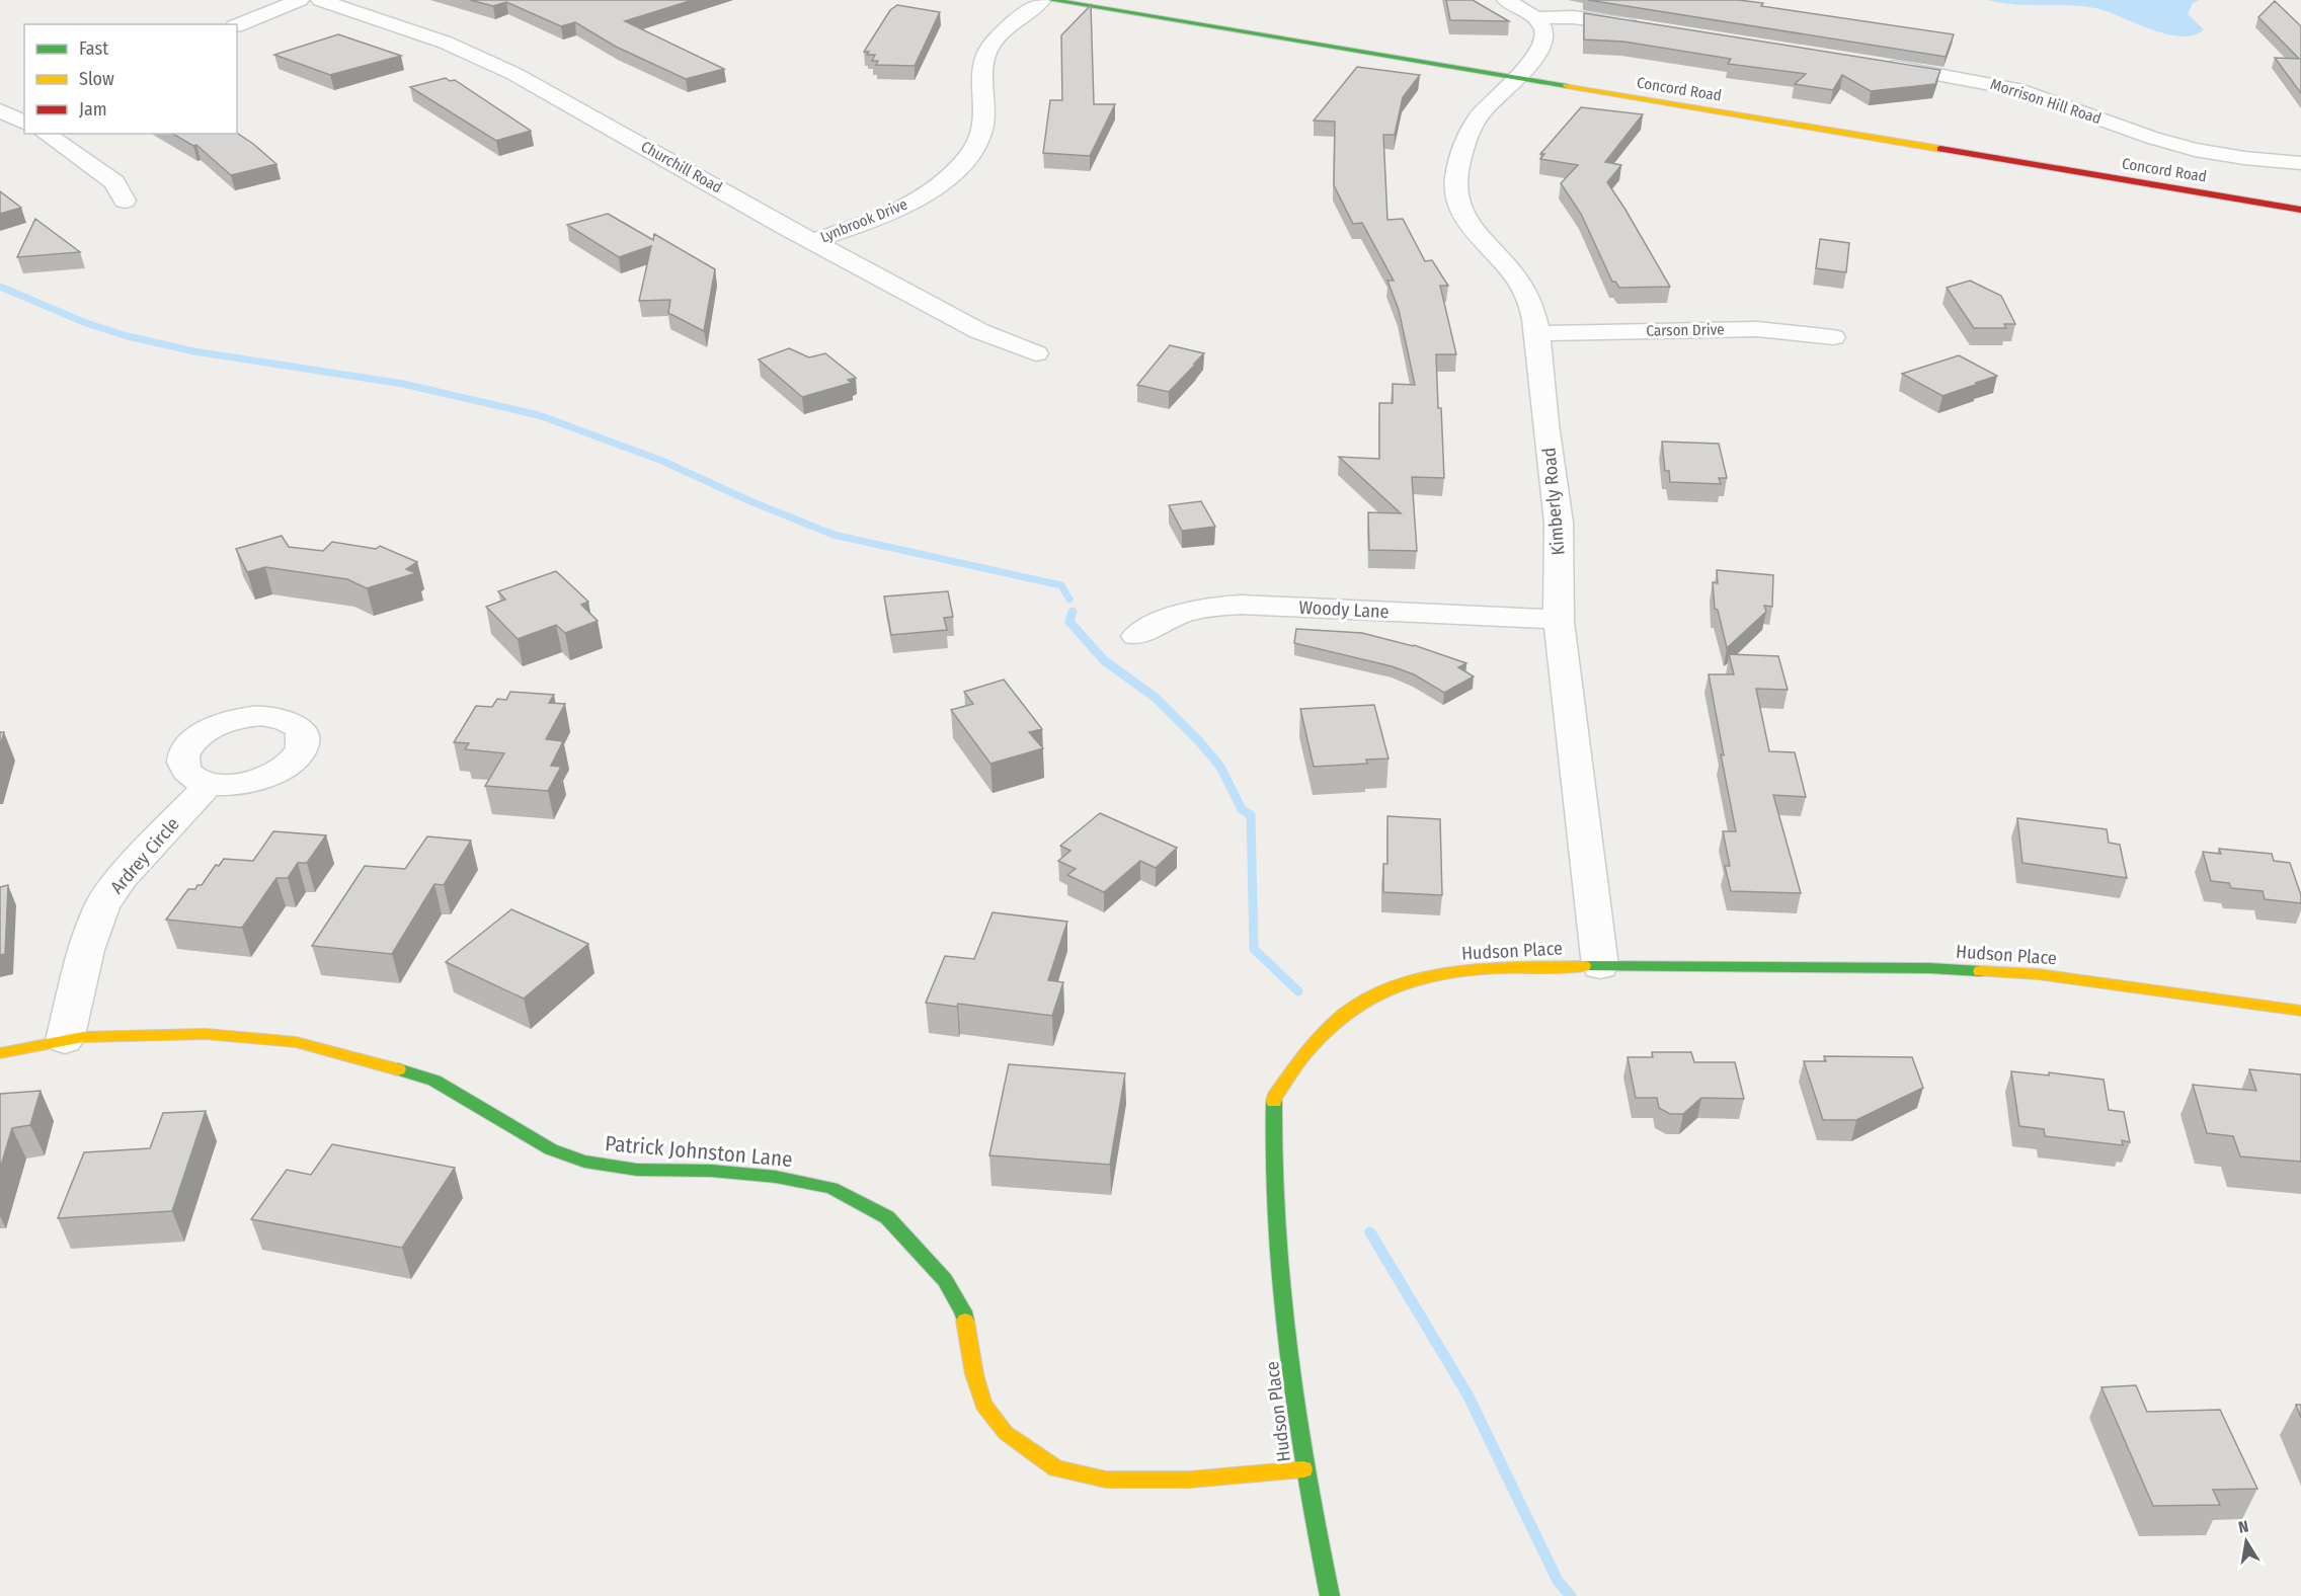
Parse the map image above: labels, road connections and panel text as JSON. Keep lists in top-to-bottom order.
{
  "streets": {
    "street": [
      "Concord Road",
      "Morrison Hill Road",
      "Churchill Road",
      "Lynbrook Drive",
      "Carson Drive",
      "Kimberly Road",
      "Woody Lane",
      "Ardrey Circle",
      "Hudson Place",
      "Patrick Johnston Lane"
    ]
  },
  "crossings": [
    ["Concord Road", "Kimberly Road"],
    ["Churchill Road", "Lynbrook Drive"],
    ["Carson Drive", "Kimberly Road"],
    ["Kimberly Road", "Woody Lane"],
    ["Kimberly Road", "Hudson Place"],
    ["Ardrey Circle", "Patrick Johnston Lane"],
    ["Hudson Place", "Patrick Johnston Lane"]
  ],
  "legend": ["Fast", "Slow", "Jam"],
  "north": "top"
}
